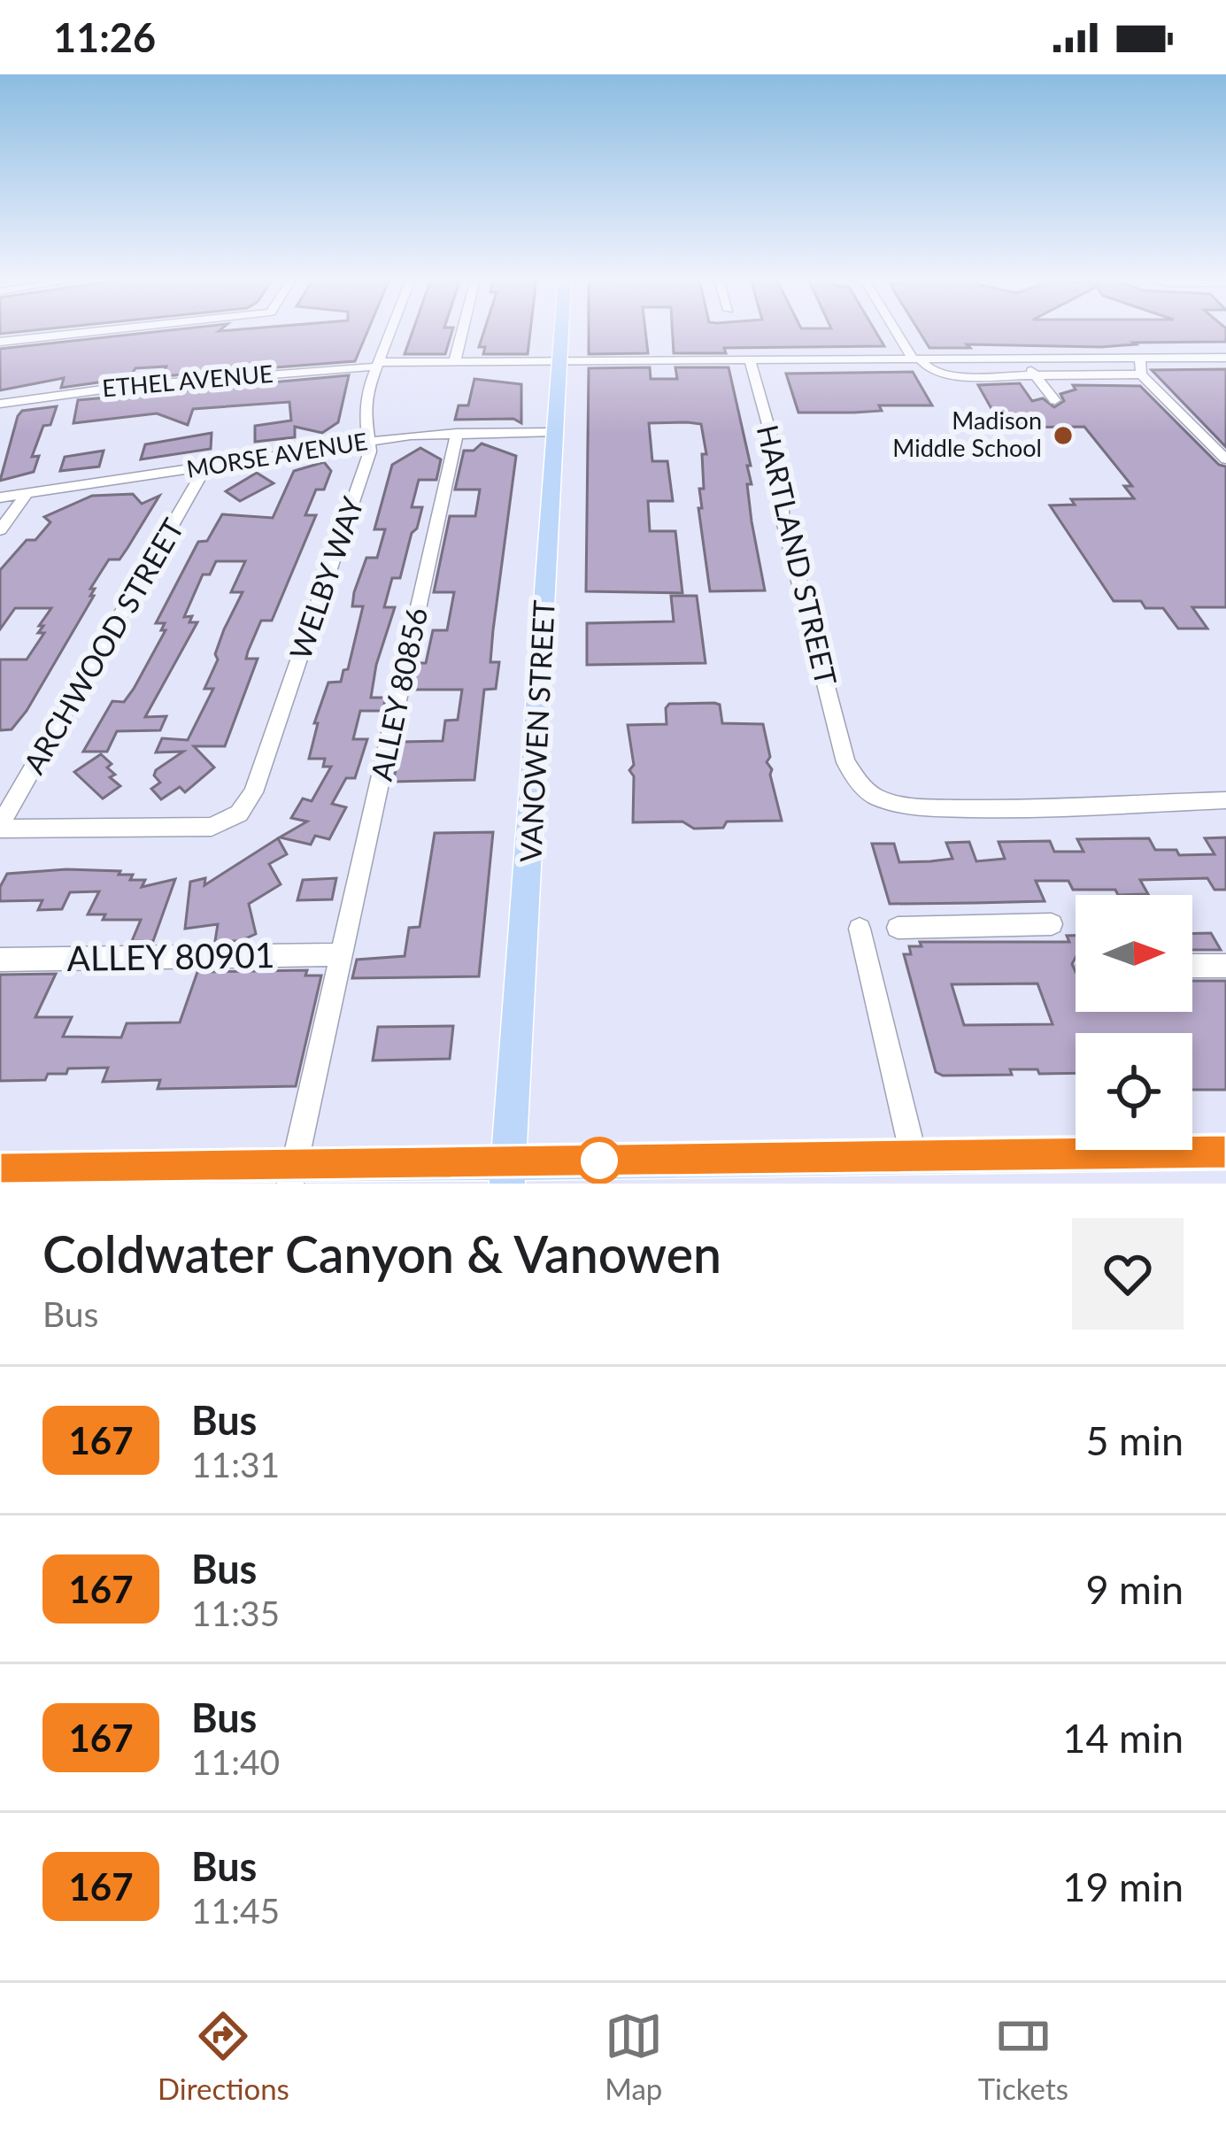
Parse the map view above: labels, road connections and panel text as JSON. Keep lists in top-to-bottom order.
{
  "streets": {
    "main road": ["VANOWEN STREET"],
    "street": [
      "ETHEL AVENUE",
      "MORSE AVENUE",
      "HARTLAND STREET",
      "WELBY WAY",
      "ARCHWOOD STREET",
      "ALLEY 80856",
      "ALLEY 80901"
    ]
  },
  "crossings": [
    ["ETHEL AVENUE", "WELBY WAY"],
    ["ETHEL AVENUE", "VANOWEN STREET"],
    ["MORSE AVENUE", "WELBY WAY"],
    ["MORSE AVENUE", "ARCHWOOD STREET"],
    ["MORSE AVENUE", "ALLEY 80856"],
    ["MORSE AVENUE", "VANOWEN STREET"],
    ["WELBY WAY", "ARCHWOOD STREET"],
    ["ALLEY 80856", "ALLEY 80901"]
  ],
  "places": ["Madison Middle School"],
  "lines": ["bus line 167"],
  "north": "right",
  "page": {
    "status": "11:26",
    "heading": ["Coldwater Canyon & Vanowen", "Bus"],
    "list": [
      {
        "mark": "167",
        "name": "Bus",
        "note": "11:31",
        "value": "5 min"
      },
      {
        "mark": "167",
        "name": "Bus",
        "note": "11:35",
        "value": "9 min"
      },
      {
        "mark": "167",
        "name": "Bus",
        "note": "11:40",
        "value": "14 min"
      },
      {
        "mark": "167",
        "name": "Bus",
        "note": "11:45",
        "value": "19 min"
      }
    ],
    "tabs": ["Directions", "Map", "Tickets"]
  }
}
